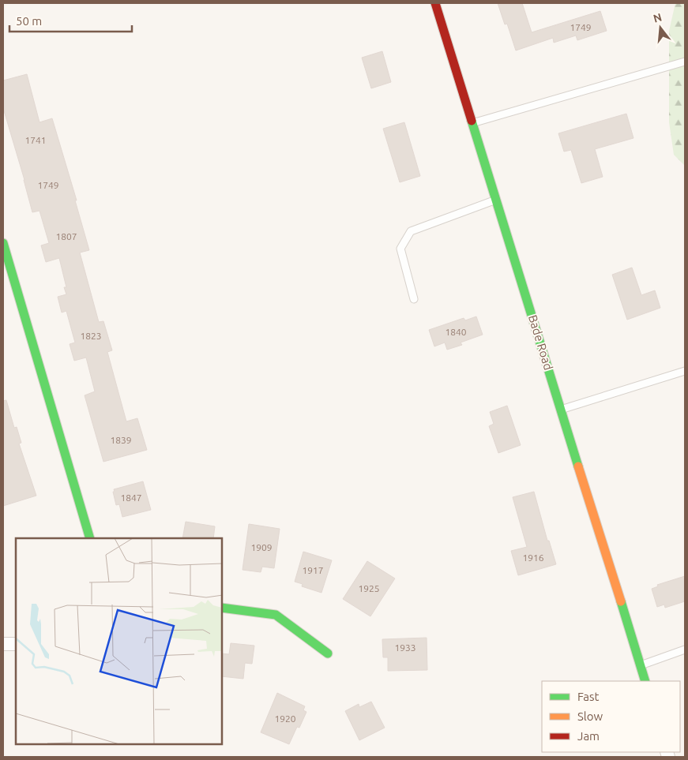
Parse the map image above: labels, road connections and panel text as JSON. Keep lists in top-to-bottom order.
{
  "streets": {
    "street": ["Bade Road"]
  },
  "house_numbers": [
    "1749",
    "1741",
    "1749",
    "1807",
    "1840",
    "1823",
    "1839",
    "1847",
    "1909",
    "1916",
    "1917",
    "1925",
    "1933",
    "1920"
  ],
  "legend": ["Fast", "Slow", "Jam"],
  "scale_bar": "50 m",
  "north": "top"
}
